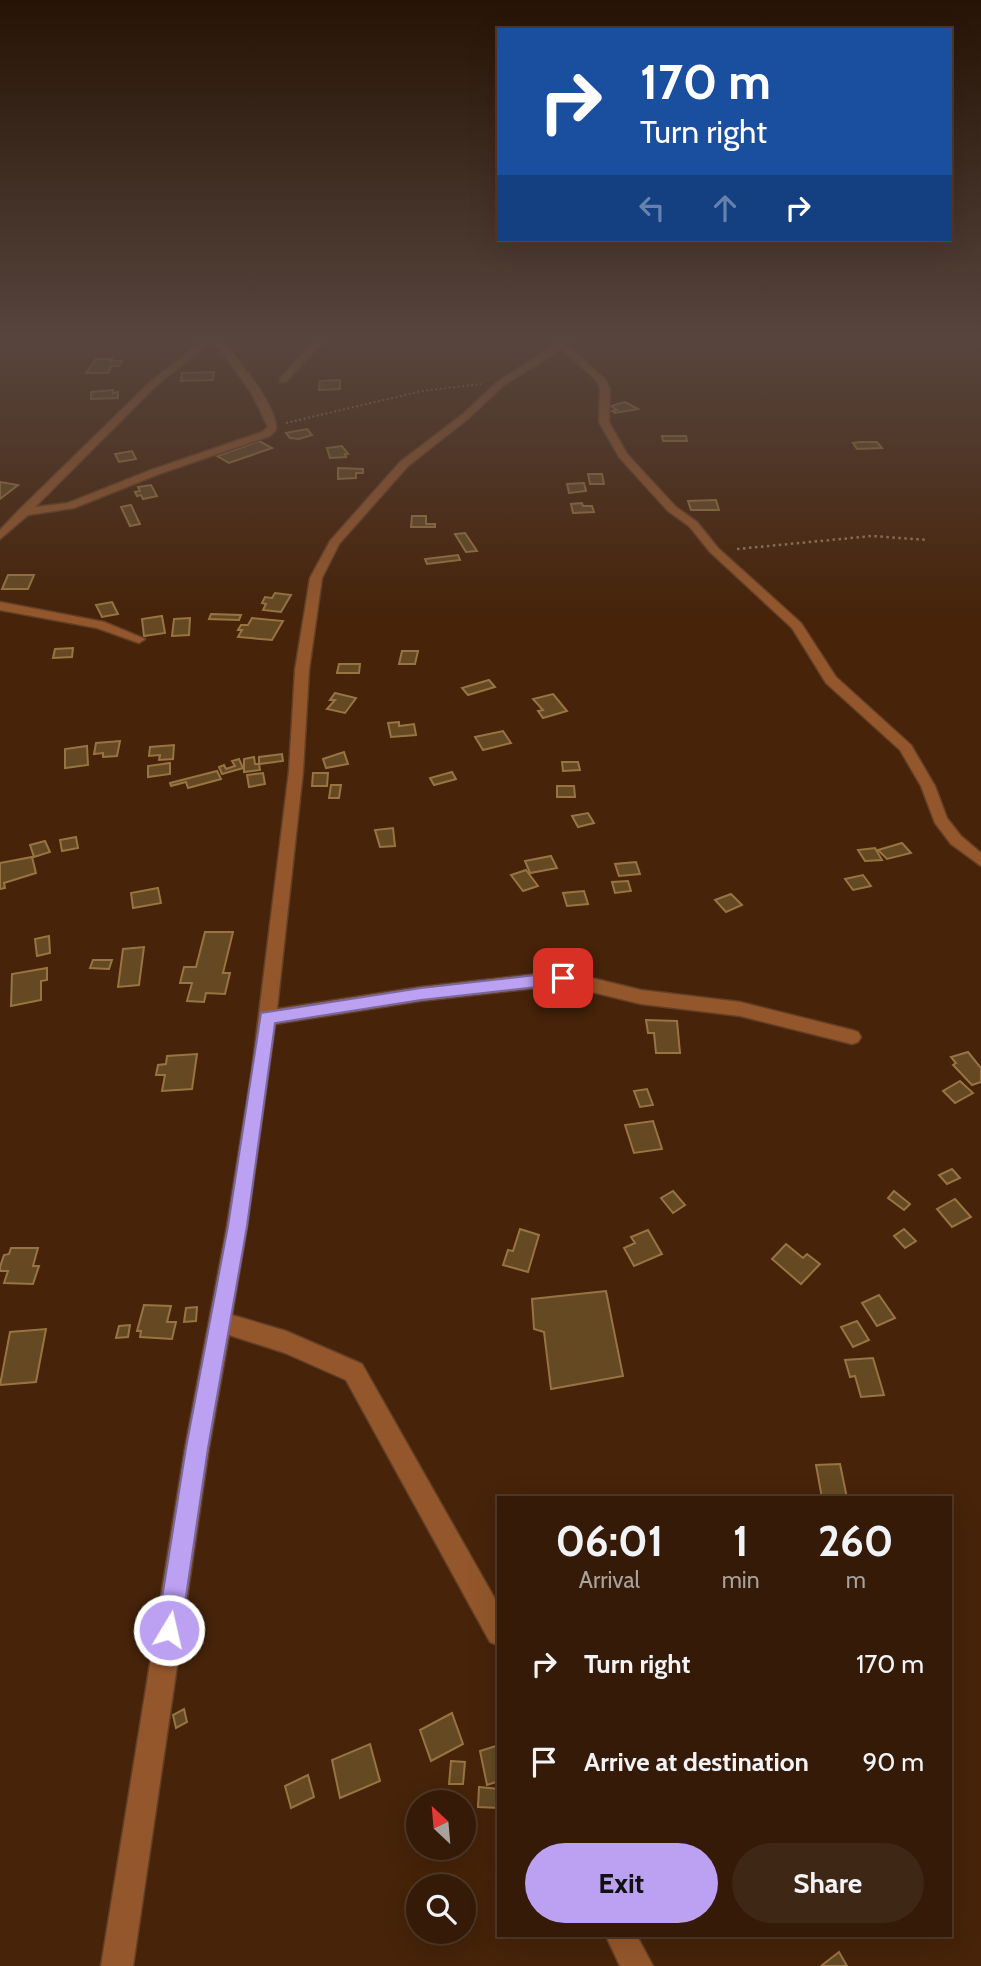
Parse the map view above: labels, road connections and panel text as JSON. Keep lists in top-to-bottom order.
{
  "north": "top left",
  "page": {
    "turn": ["170 m", "Turn right"],
    "eta": [
      "06:01",
      "Arrival",
      "1",
      "min",
      "260",
      "m"
    ],
    "list": [
      {
        "name": "Turn right",
        "value": "170 m"
      },
      {
        "name": "Arrive at destination",
        "value": "90 m"
      }
    ],
    "buttons": ["Exit", "Share"]
  }
}
